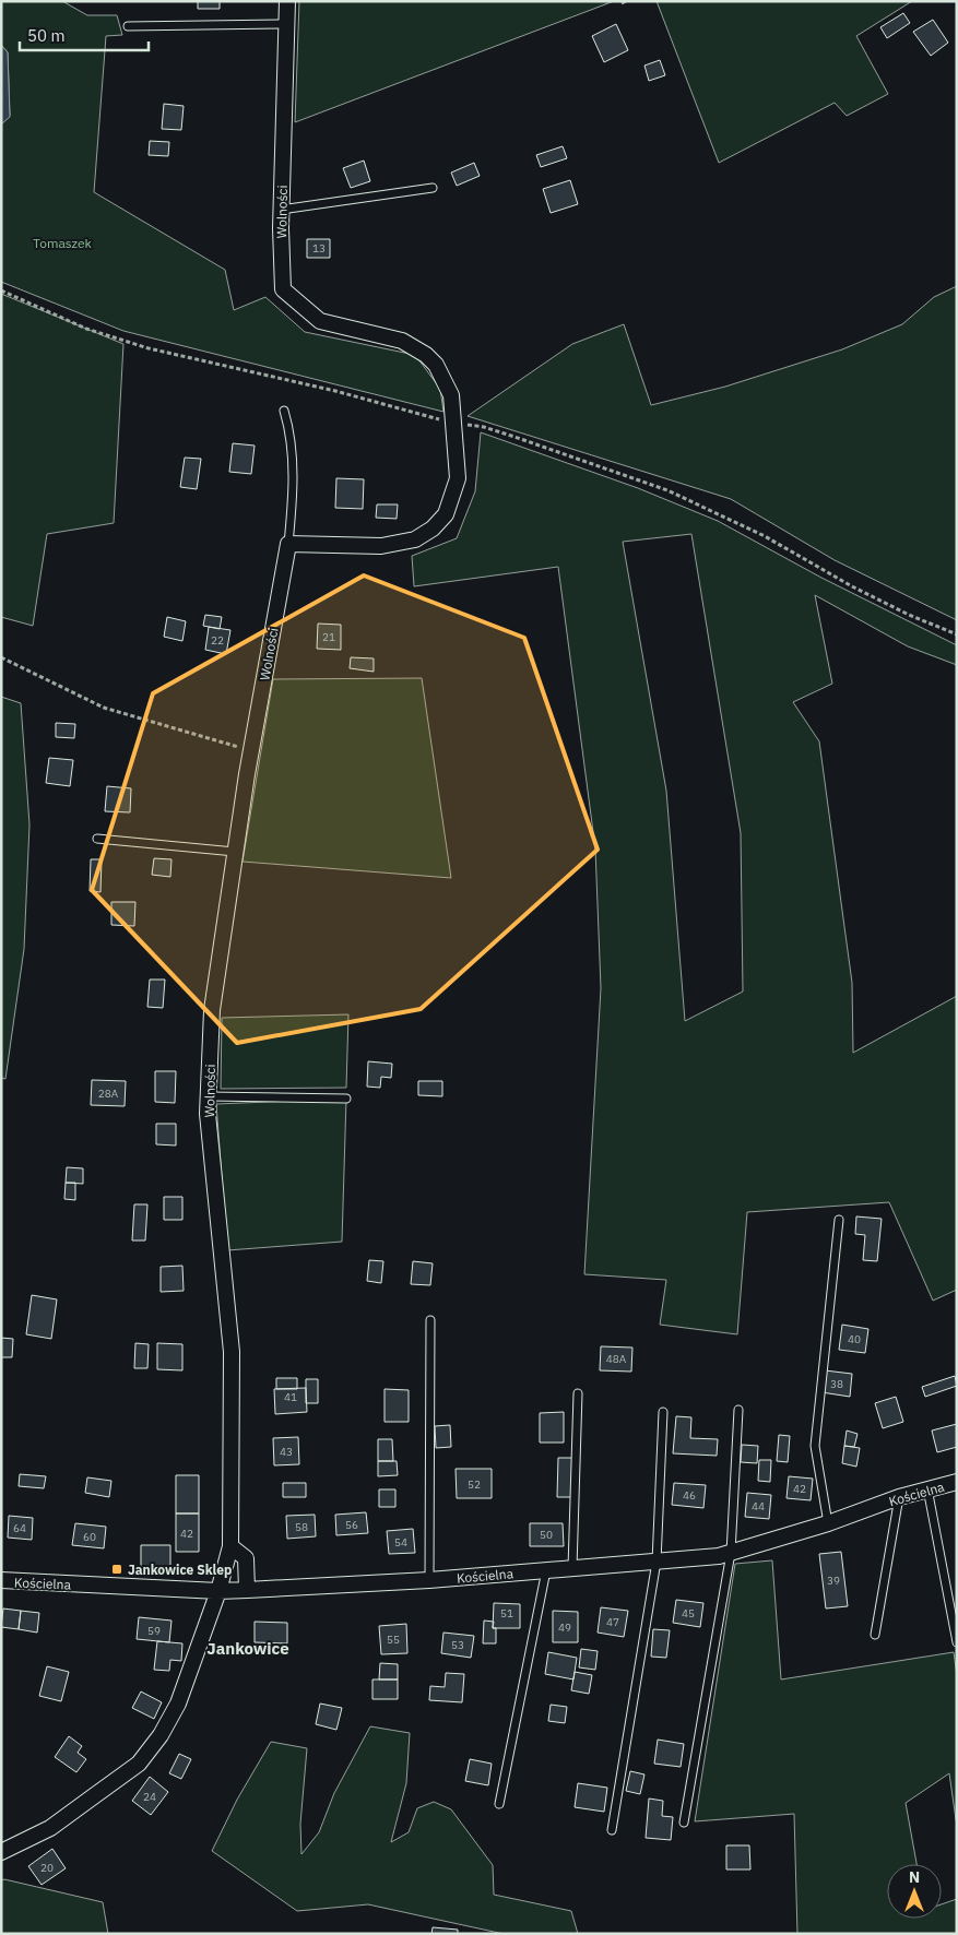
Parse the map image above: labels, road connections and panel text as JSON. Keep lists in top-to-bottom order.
{
  "streets": {
    "street": ["Wolności", "Kościelna"]
  },
  "crossings": [
    ["Wolności", "Kościelna"]
  ],
  "districts": ["Jankowice"],
  "parks": ["Tomaszek"],
  "places": {
    "transit": ["Jankowice Sklep"]
  },
  "house_numbers": [
    "13",
    "21",
    "22",
    "28A",
    "40",
    "48A",
    "38",
    "41",
    "43",
    "52",
    "42",
    "46",
    "44",
    "56",
    "58",
    "64",
    "42",
    "50",
    "60",
    "54",
    "39",
    "51",
    "45",
    "47",
    "49",
    "59",
    "55",
    "53",
    "24",
    "20"
  ],
  "scale_bar": "50 m",
  "north": "top"
}
